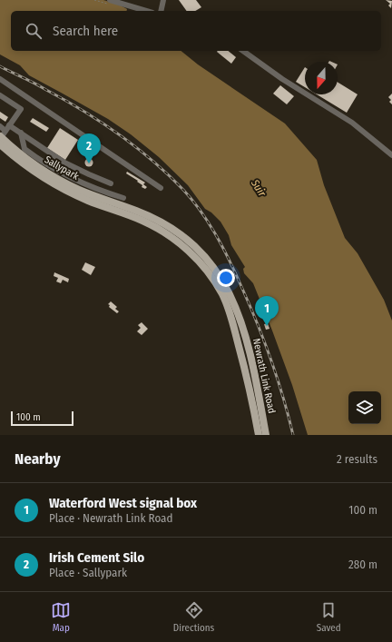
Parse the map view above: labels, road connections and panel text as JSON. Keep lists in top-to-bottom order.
{
  "streets": {
    "main road": ["Sallypark", "Newrath Link Road"]
  },
  "crossings": [
    ["Sallypark", "Newrath Link Road"]
  ],
  "water": ["Suir"],
  "scale_bar": "100 m",
  "north": "bottom",
  "page": {
    "search": "Search here",
    "pins": ["2", "1"],
    "scale": "100 m",
    "heading": ["Nearby", "2 results"],
    "list": [
      {
        "mark": "1",
        "name": "Waterford West signal box",
        "note": "Place · Newrath Link Road",
        "value": "100 m"
      },
      {
        "mark": "2",
        "name": "Irish Cement Silo",
        "note": "Place · Sallypark",
        "value": "280 m"
      }
    ],
    "nav": ["Map", "Directions", "Saved"]
  }
}
